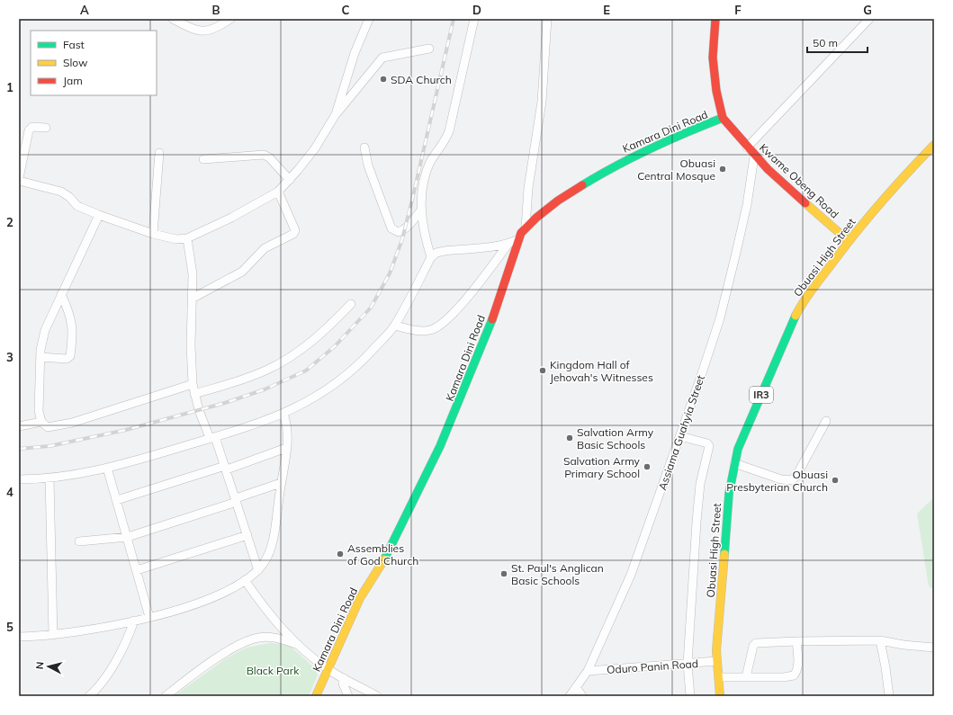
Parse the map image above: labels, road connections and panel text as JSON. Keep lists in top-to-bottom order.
{
  "streets": {
    "street": [
      "Kamara Dini Road",
      "Kwame Obeng Road",
      "Obuasi High Street",
      "IR3",
      "Assiama Guahyia Street",
      "Oduro Panin Road"
    ]
  },
  "crossings": [
    ["Kamara Dini Road", "Kwame Obeng Road"],
    ["Kwame Obeng Road", "Obuasi High Street"],
    ["Kwame Obeng Road", "Assiama Guahyia Street"],
    ["Obuasi High Street", "Oduro Panin Road"],
    ["Assiama Guahyia Street", "Oduro Panin Road"]
  ],
  "parks": ["Black Park"],
  "places": [
    "SDA Church",
    "Obuasi Central Mosque",
    "Kingdom Hall of Jehovah's Witnesses",
    "Salvation Army Basic Schools",
    "Salvation Army Primary School",
    "Obuasi Presbyterian Church",
    "Assemblies of God Church",
    "St. Paul's Anglican Basic Schools"
  ],
  "legend": ["Fast", "Slow", "Jam"],
  "scale_bar": "50 m",
  "north": "left",
  "grid": {
    "columns": [
      "A",
      "B",
      "C",
      "D",
      "E",
      "F",
      "G"
    ],
    "rows": [
      "1",
      "2",
      "3",
      "4",
      "5"
    ]
  }
}
